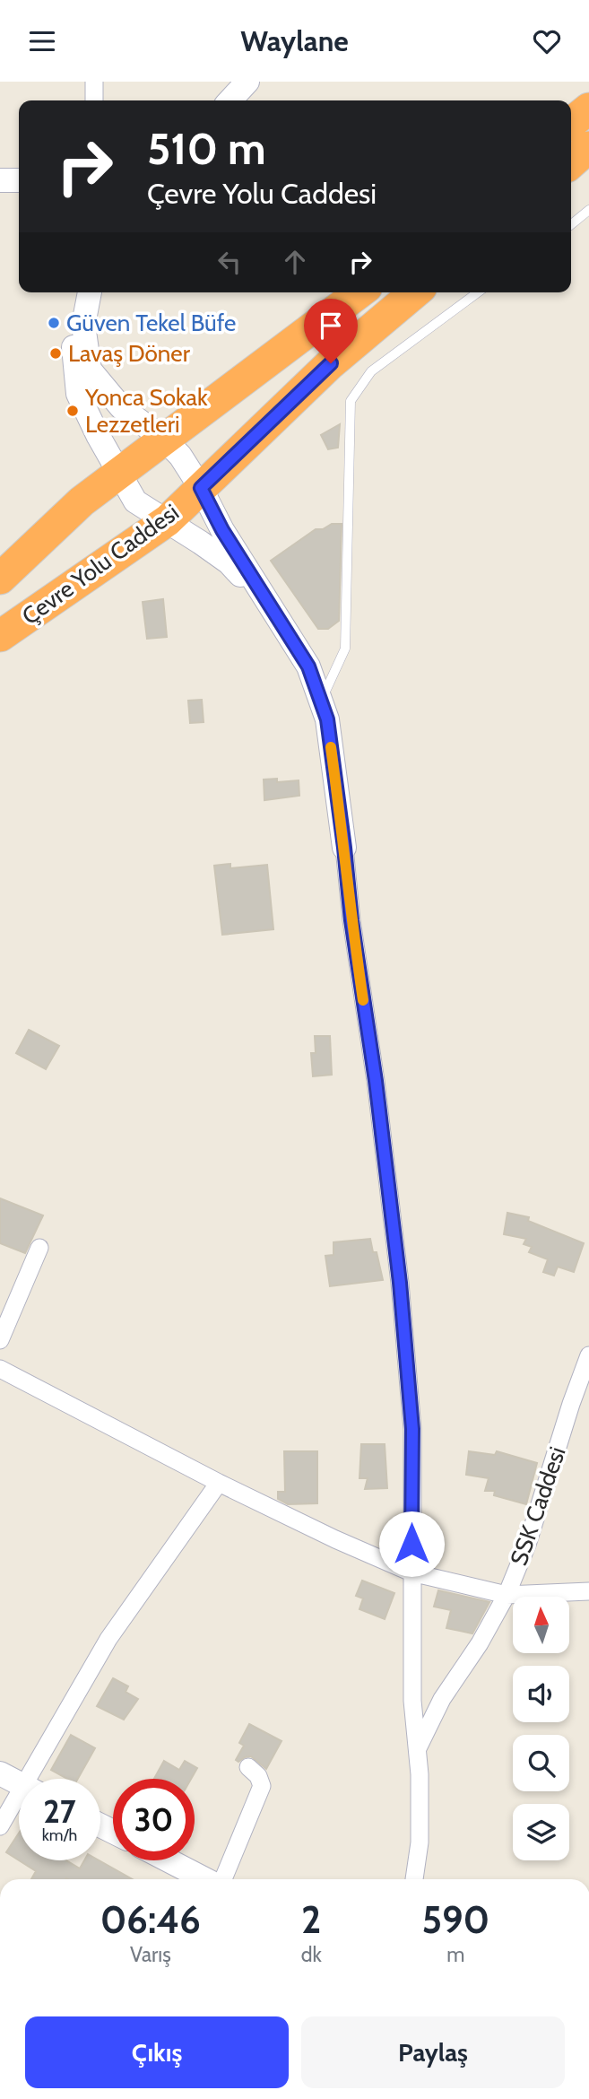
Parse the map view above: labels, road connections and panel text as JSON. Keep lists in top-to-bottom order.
{
  "streets": {
    "highway": ["Çevre Yolu Caddesi"],
    "street": ["SSK Caddesi"]
  },
  "places": ["Güven Tekel Büfe", "Lavaş Döner", "Yonca Sokak Lezzetleri"],
  "north": "top",
  "page": {
    "header": "Waylane",
    "turn": ["510 m", "Çevre Yolu Caddesi"],
    "speed": "27 km/h",
    "limit": "30",
    "eta": [
      "06:46",
      "Varış",
      "2",
      "dk",
      "590",
      "m"
    ],
    "buttons": ["Çıkış", "Paylaş"]
  }
}
